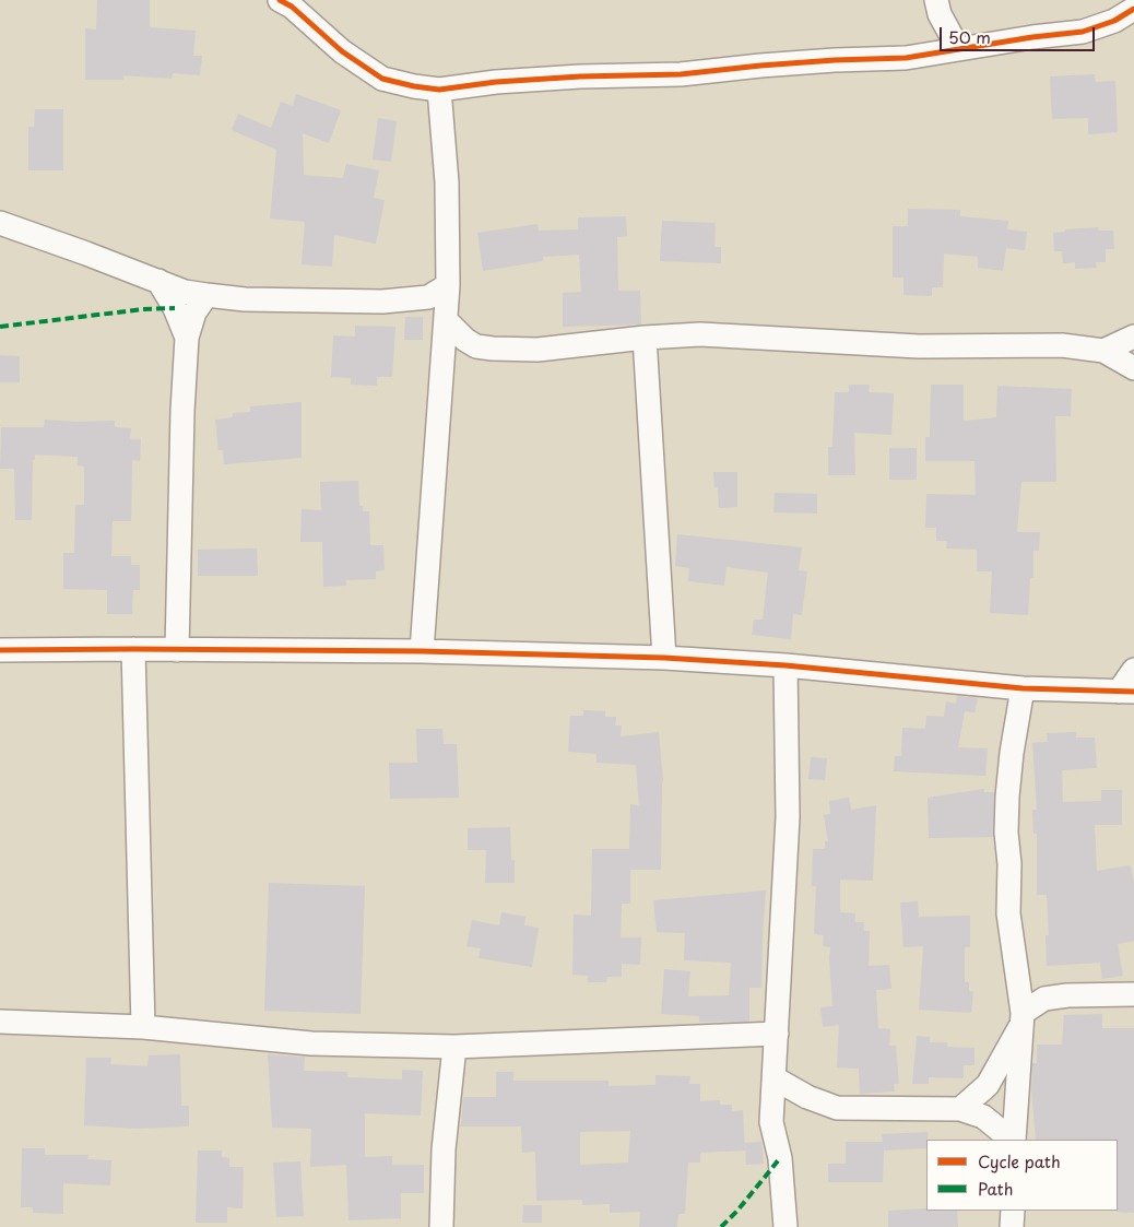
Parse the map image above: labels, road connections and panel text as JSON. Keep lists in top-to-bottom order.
{
  "legend": ["Cycle path", "Path"],
  "scale_bar": "50 m"
}
